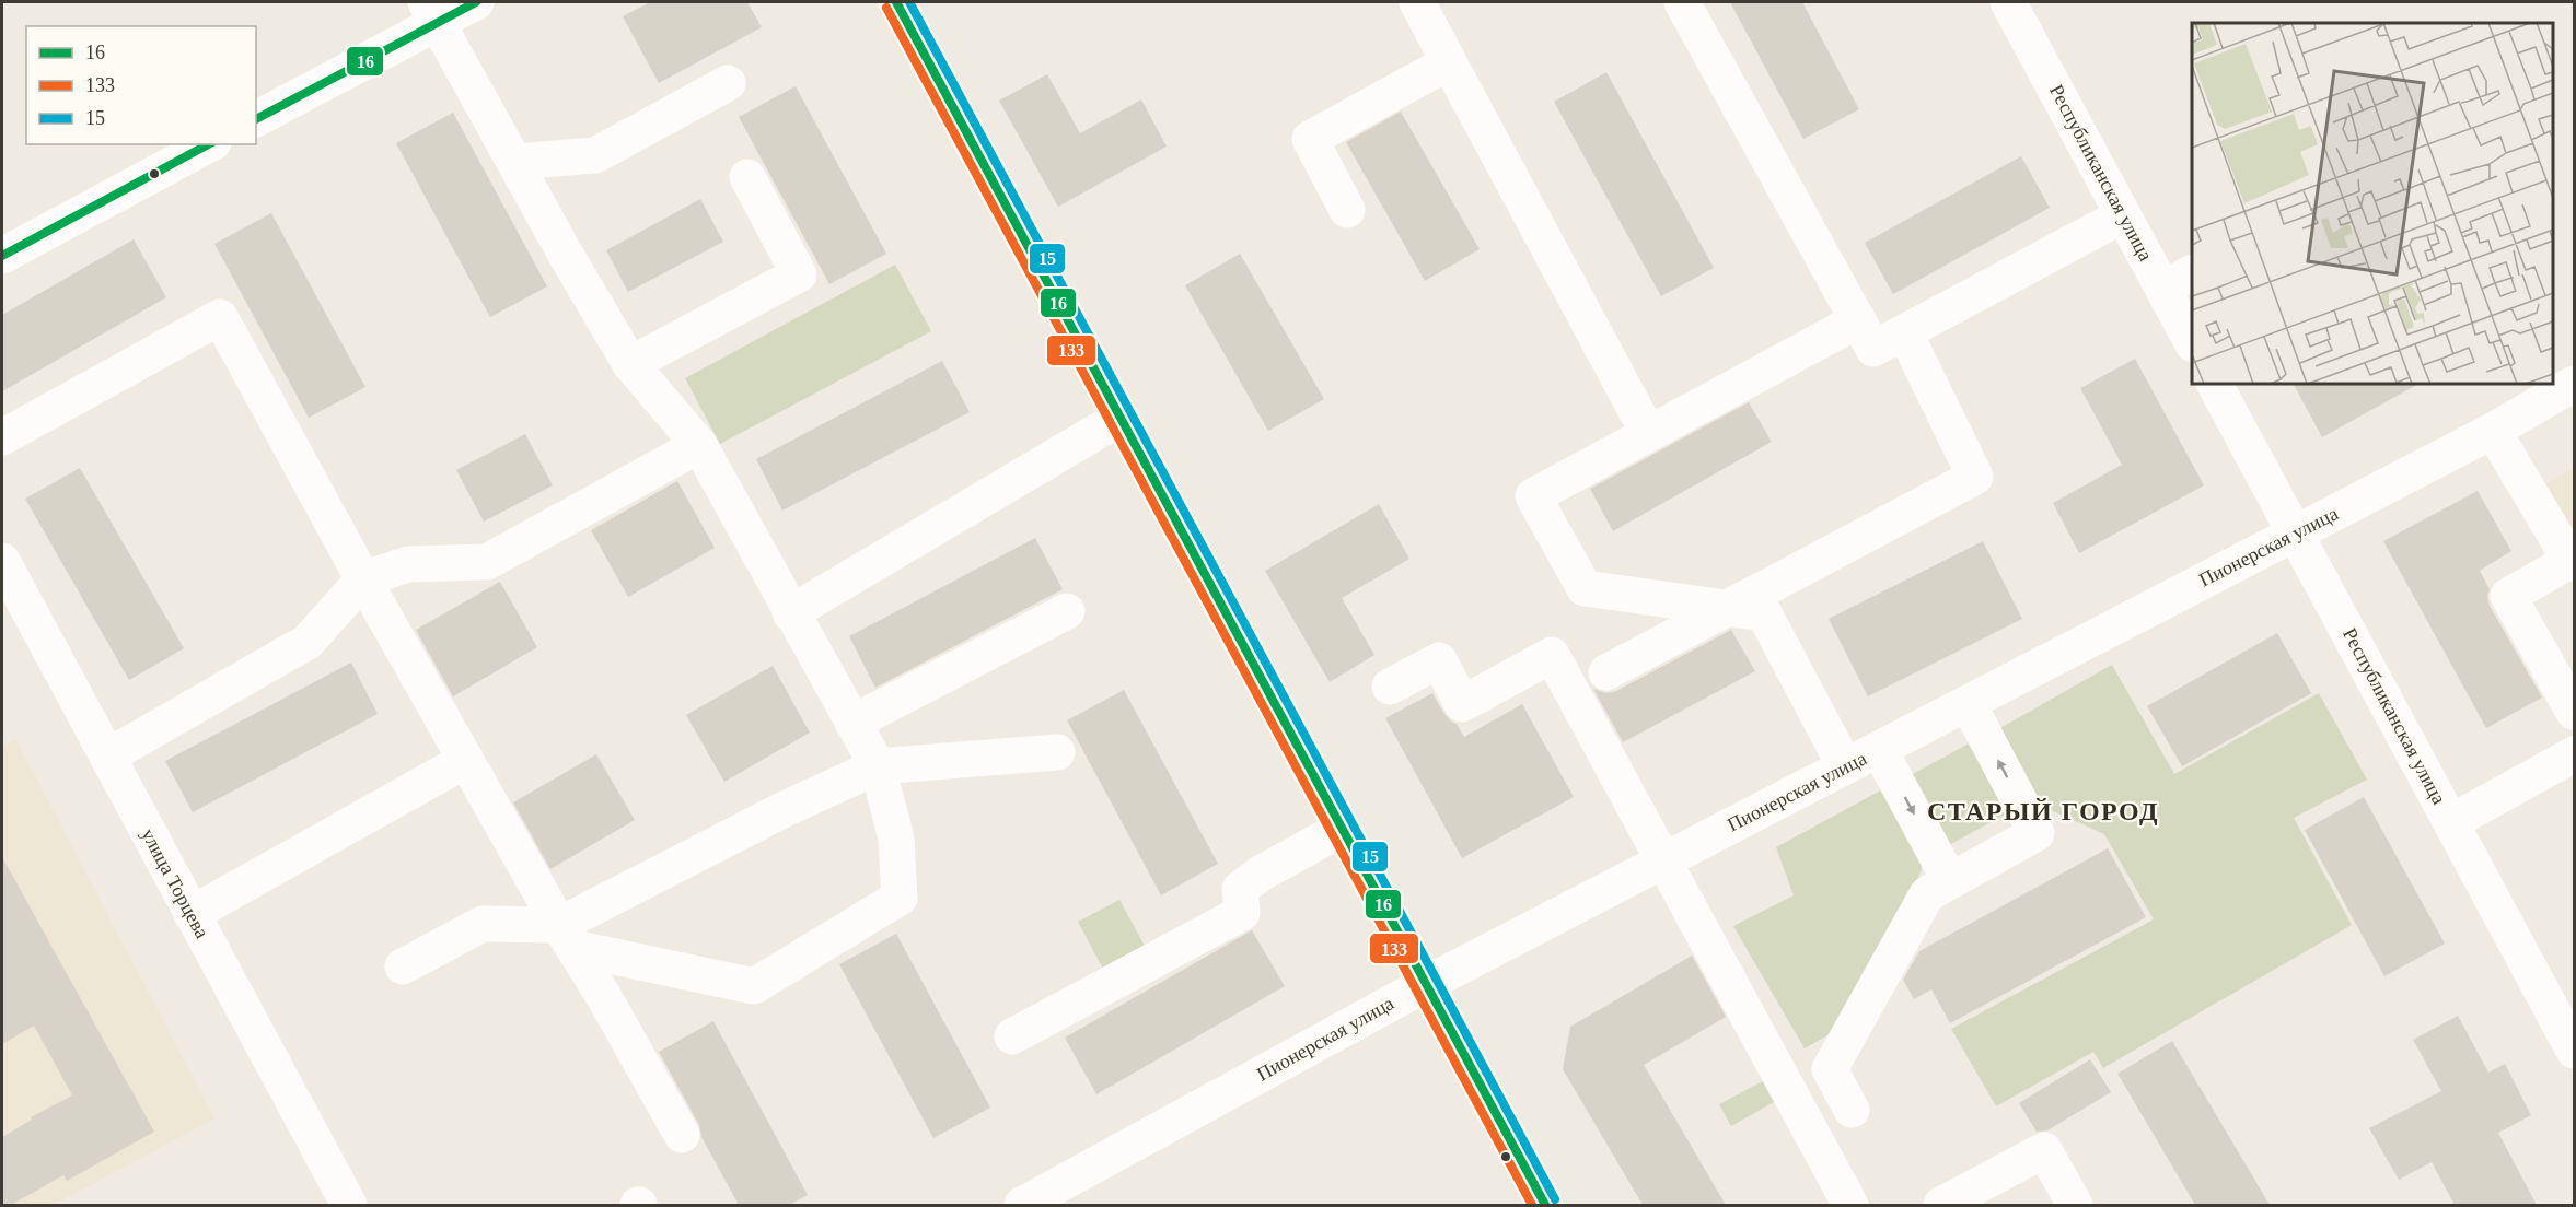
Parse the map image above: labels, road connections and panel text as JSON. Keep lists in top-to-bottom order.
{
  "streets": {
    "street": ["Республиканская улица", "Пионерская улица", "улица Торцева"]
  },
  "crossings": [
    ["Республиканская улица", "Пионерская улица"]
  ],
  "districts": ["СТАРЫЙ ГОРОД"],
  "lines": ["transit line 16", "transit line 15", "transit line 133"],
  "legend": ["16", "133", "15"]
}
